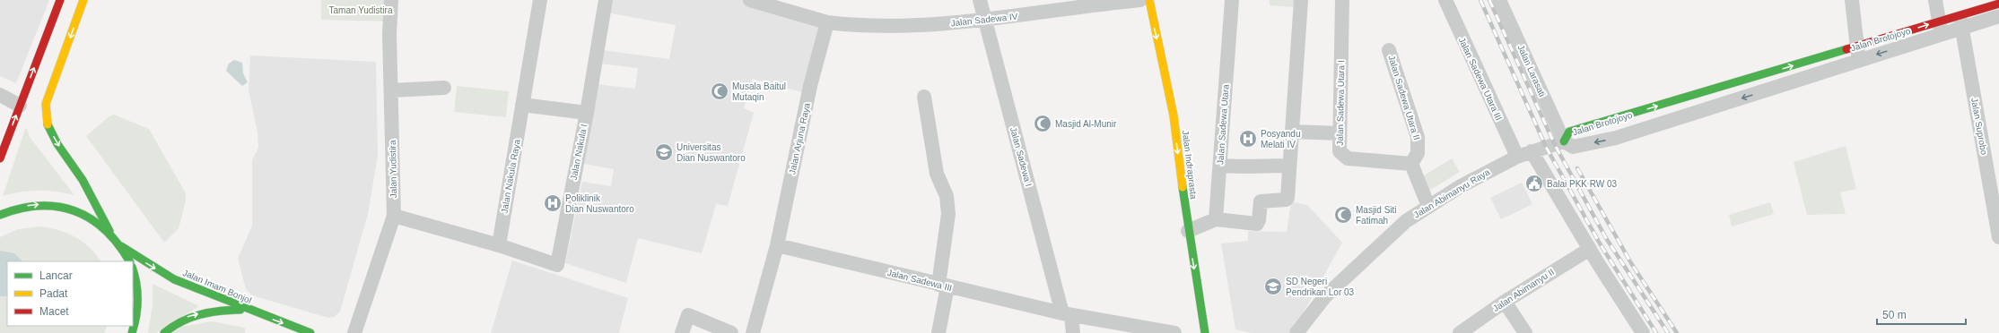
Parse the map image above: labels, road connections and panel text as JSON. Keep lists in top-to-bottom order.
{
  "streets": {
    "main road": ["Jalan Brotojoyo", "Jalan Indraprasta", "Jalan Imam Bonjol"],
    "street": [
      "Jalan Sadewa IV",
      "Jalan Larasati",
      "Jalan Sadewa Utara III",
      "Jalan Sadewa Utara II",
      "Jalan Sadewa Utara I",
      "Jalan Sadewa Utara",
      "Jalan Suprobo",
      "Jalan Arjuna Raya",
      "Jalan Nakula I",
      "Jalan Sadewa I",
      "Jalan Yudistira",
      "Jalan Nakula Raya",
      "Jalan Abimanyu Raya",
      "Jalan Sadewa III",
      "Jalan Abimanyu II"
    ]
  },
  "crossings": [
    ["Jalan Sadewa IV", "Jalan Arjuna Raya"],
    ["Jalan Sadewa IV", "Jalan Sadewa I"],
    ["Jalan Brotojoyo", "Jalan Larasati"],
    ["Jalan Brotojoyo", "Jalan Suprobo"],
    ["Jalan Brotojoyo", "Jalan Abimanyu Raya"],
    ["Jalan Larasati", "Jalan Abimanyu Raya"],
    ["Jalan Sadewa Utara III", "Jalan Abimanyu Raya"],
    ["Jalan Sadewa Utara II", "Jalan Sadewa Utara I"],
    ["Jalan Arjuna Raya", "Jalan Sadewa III"],
    ["Jalan Nakula I", "Jalan Nakula Raya"],
    ["Jalan Sadewa I", "Jalan Sadewa III"]
  ],
  "one_way": ["Jalan Indraprasta", "Jalan Imam Bonjol"],
  "parks": ["Taman Yudistira"],
  "places": {
    "mosque": ["Musala Baitul Mutaqin", "Masjid Al-Munir", "Masjid Siti Fatimah"],
    "hospital": ["Posyandu Melati IV", "Poliklinik Dian Nuswantoro"],
    "school or university": ["Universitas Dian Nuswantoro", "SD Negeri Pendrikan Lor 03"],
    "public building": ["Balai PKK RW 03"]
  },
  "legend": ["Lancar", "Padat", "Macet"],
  "scale_bar": "50 m"
}
